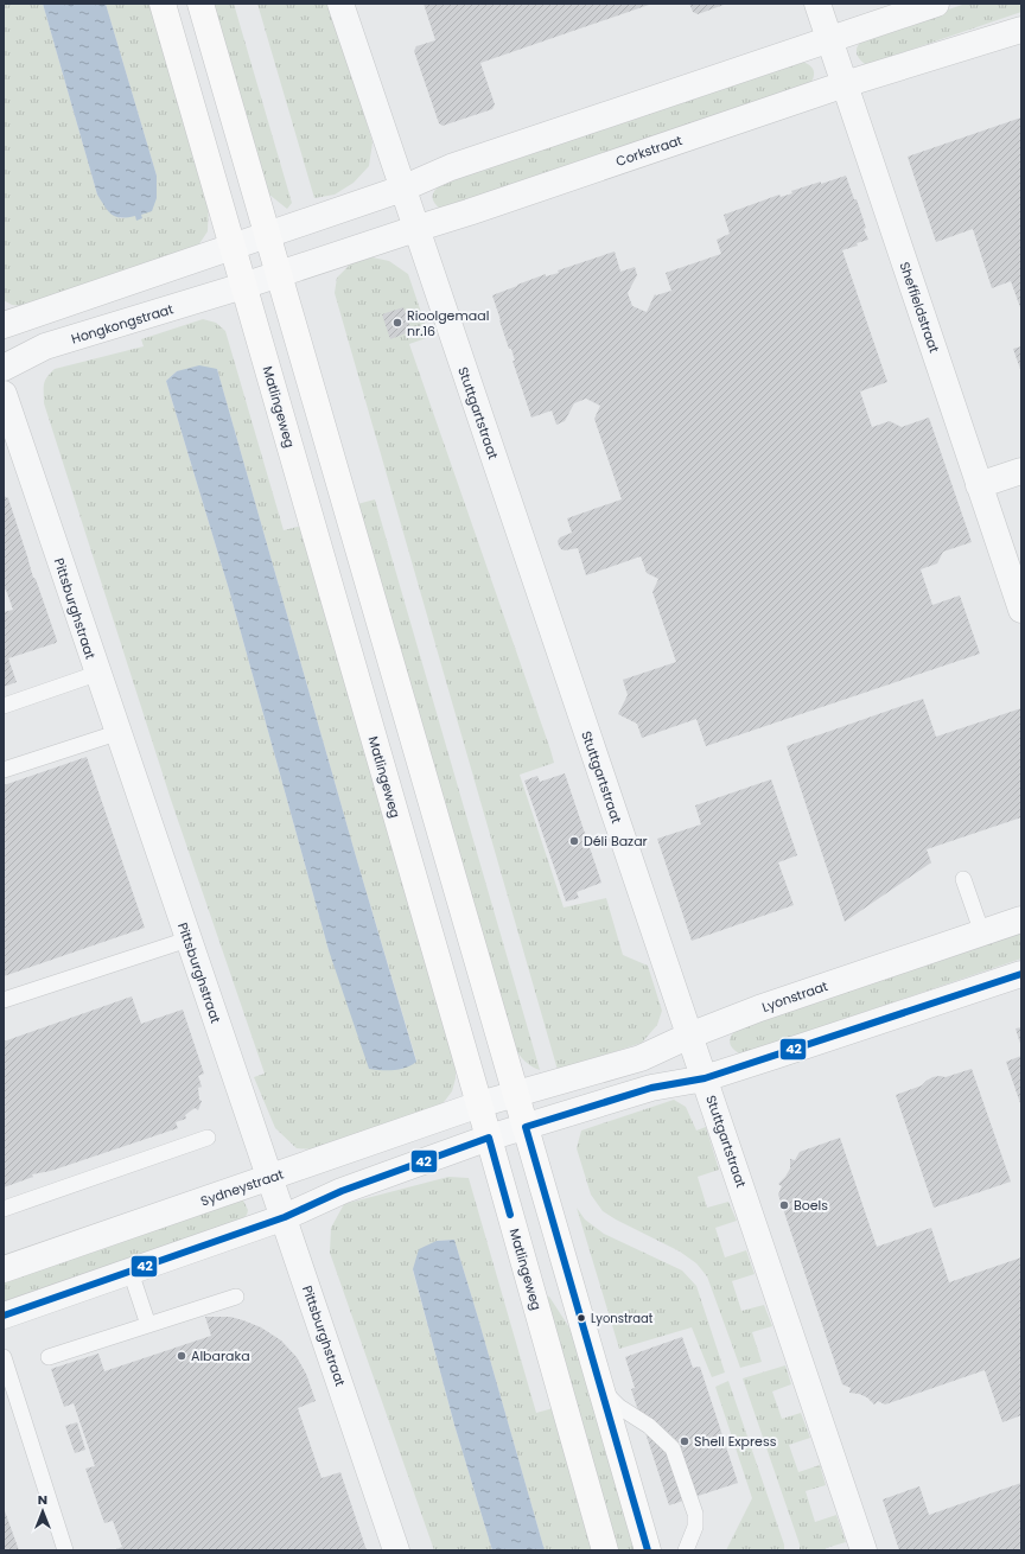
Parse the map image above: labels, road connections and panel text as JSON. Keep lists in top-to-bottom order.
{
  "streets": {
    "main road": ["Matlingeweg"],
    "street": [
      "Corkstraat",
      "Sheffieldstraat",
      "Hongkongstraat",
      "Stuttgartstraat",
      "Pittsburghstraat",
      "Lyonstraat",
      "Sydneystraat"
    ]
  },
  "crossings": [
    ["Corkstraat", "Sheffieldstraat"],
    ["Corkstraat", "Hongkongstraat"],
    ["Corkstraat", "Stuttgartstraat"],
    ["Hongkongstraat", "Matlingeweg"],
    ["Matlingeweg", "Sydneystraat"],
    ["Stuttgartstraat", "Lyonstraat"],
    ["Pittsburghstraat", "Sydneystraat"],
    ["Lyonstraat", "Sydneystraat"]
  ],
  "places": [
    "Rioolgemaal nr.16",
    "Déli Bazar",
    "Boels",
    "Lyonstraat",
    "Albaraka",
    "Shell Express"
  ],
  "lines": ["transit line 42"],
  "north": "top"
}
